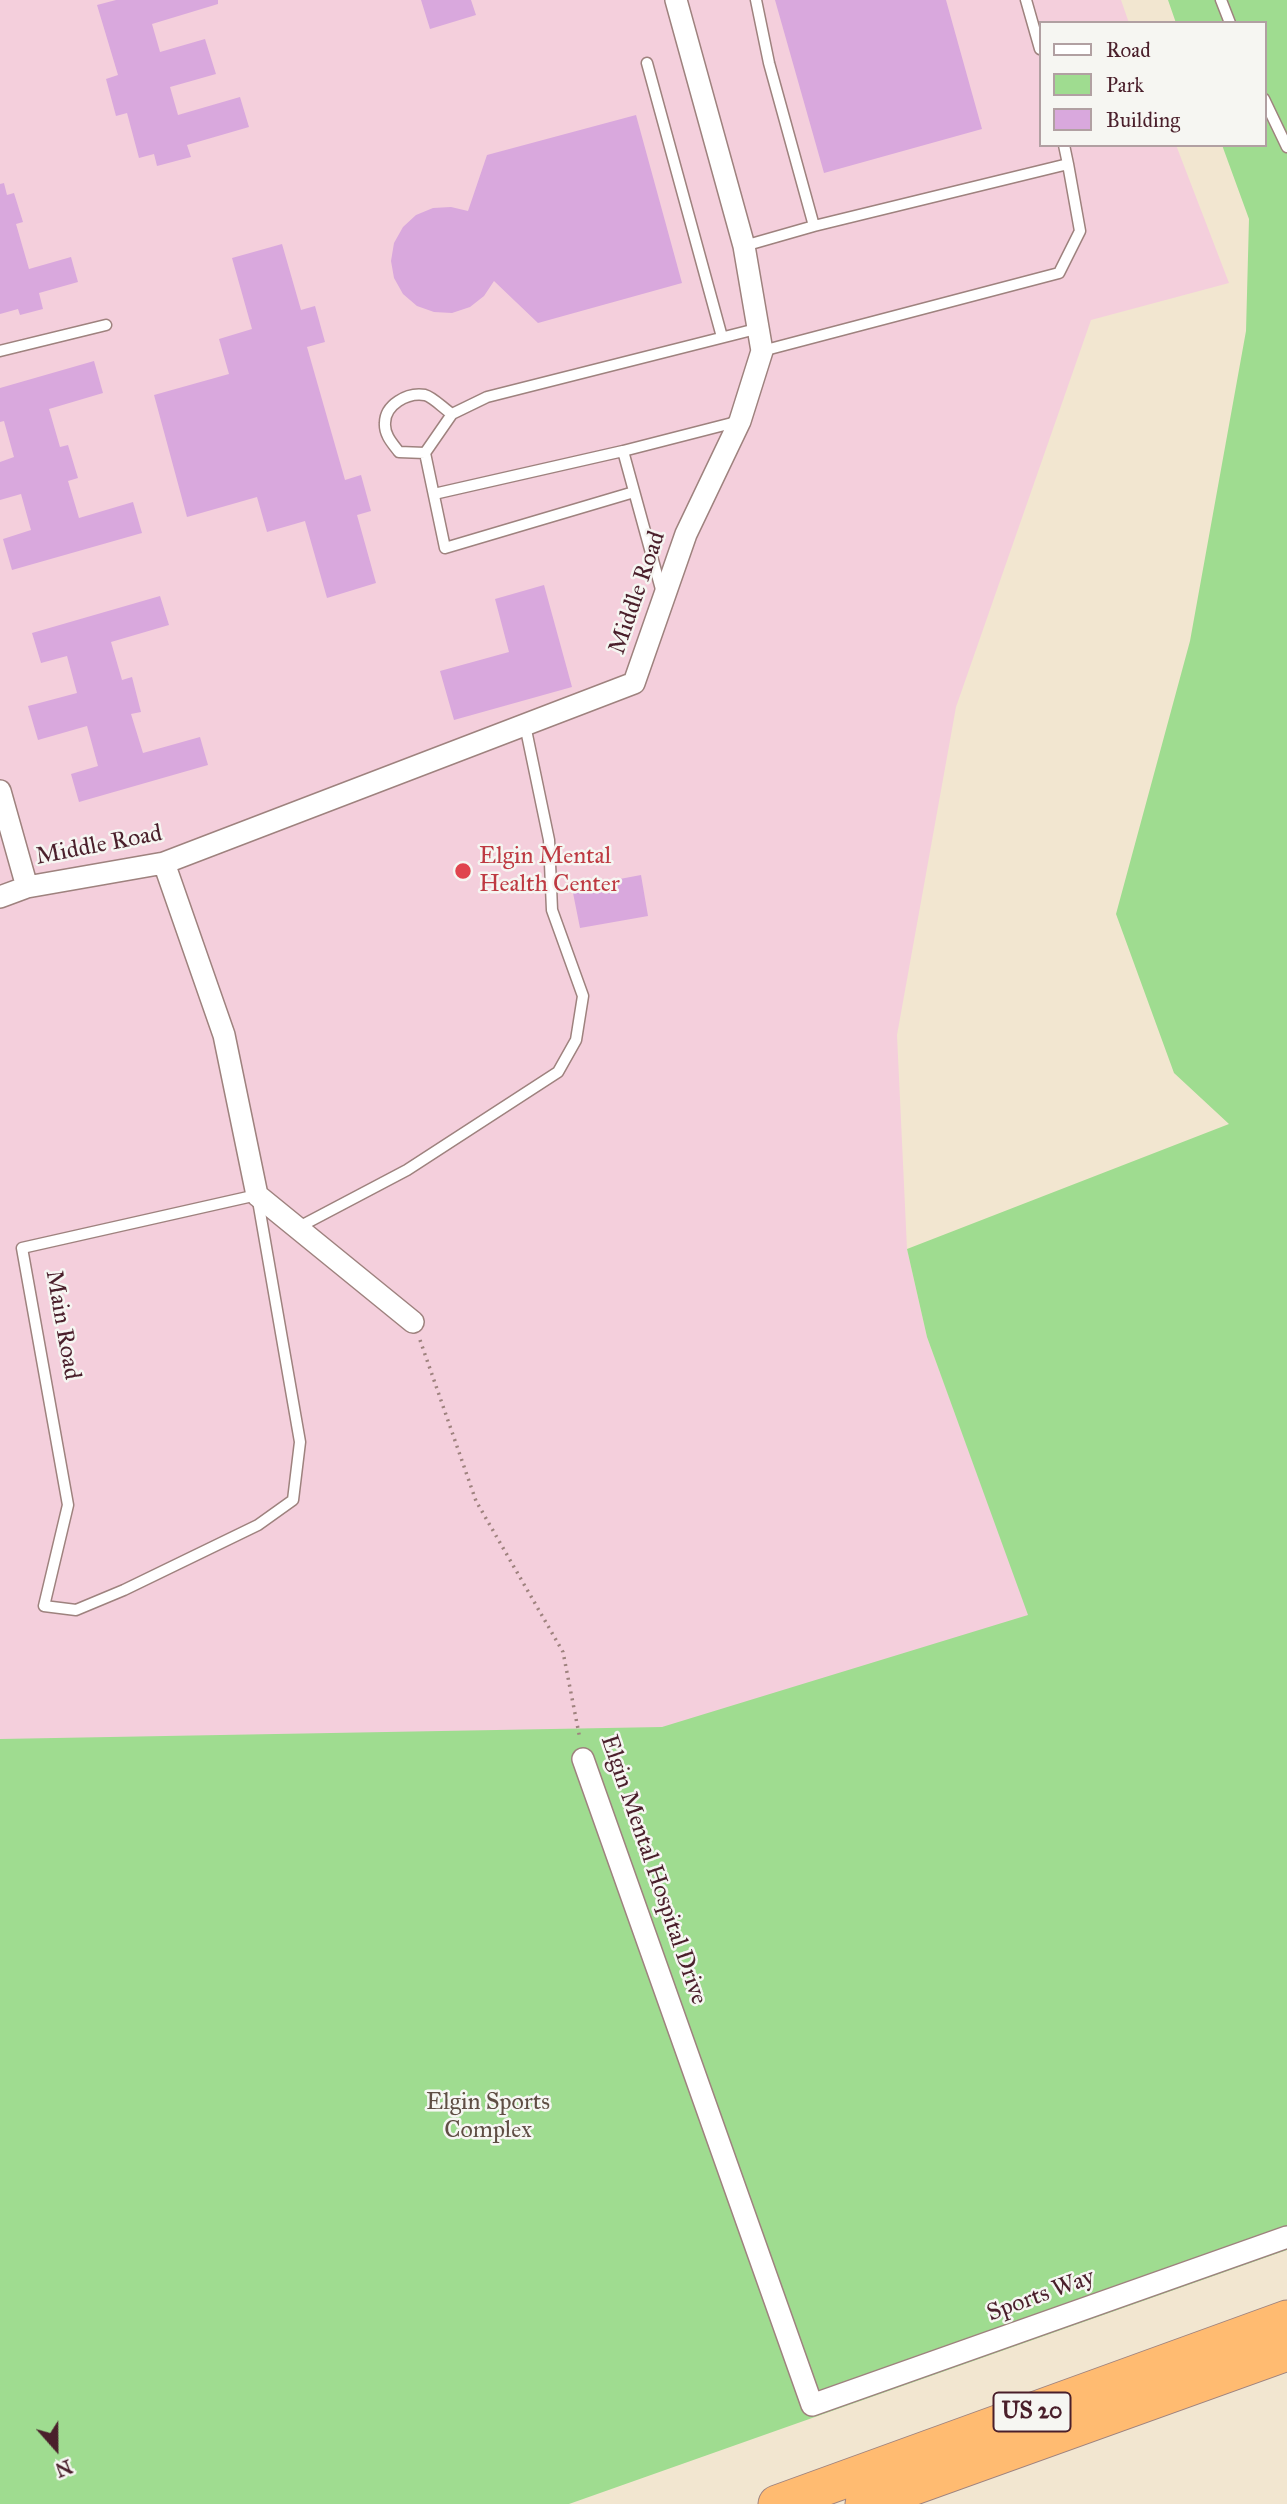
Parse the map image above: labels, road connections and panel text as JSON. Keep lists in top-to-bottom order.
{
  "streets": {
    "highway": ["US 20"],
    "street": ["Middle Road", "Elgin Mental Hospital Drive", "Sports Way"],
    "lane": ["Main Road"]
  },
  "crossings": [
    ["Elgin Mental Hospital Drive", "Sports Way"]
  ],
  "parks": ["Elgin Sports Complex"],
  "places": ["Elgin Mental Health Center"],
  "legend": ["Road", "Park", "Building"],
  "north": "bottom"
}
